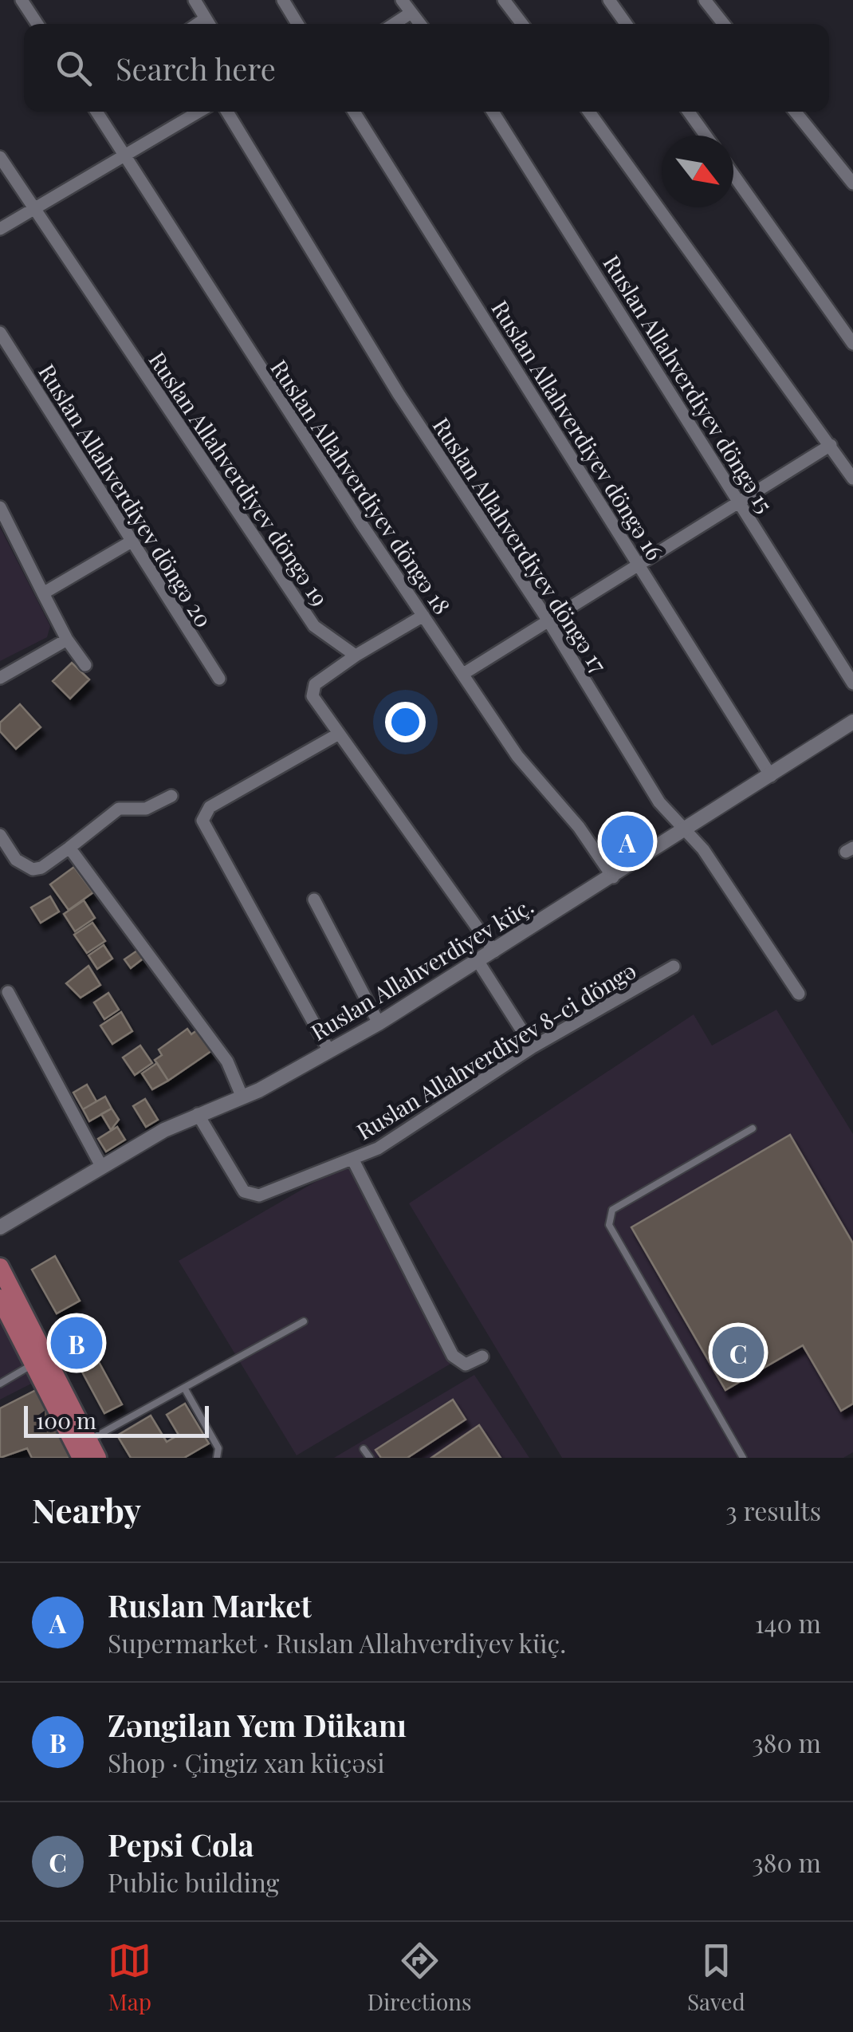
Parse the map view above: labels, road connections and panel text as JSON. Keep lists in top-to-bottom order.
{
  "streets": {
    "street": [
      "Ruslan Allahverdiyev döngə 15",
      "Ruslan Allahverdiyev döngə 16",
      "Ruslan Allahverdiyev döngə 19",
      "Ruslan Allahverdiyev döngə 18",
      "Ruslan Allahverdiyev döngə 20",
      "Ruslan Allahverdiyev döngə 17",
      "Ruslan Allahverdiyev küç.",
      "Ruslan Allahverdiyev 8-ci döngə"
    ]
  },
  "crossings": [
    ["Ruslan Allahverdiyev döngə 16", "Ruslan Allahverdiyev küç."],
    ["Ruslan Allahverdiyev döngə 18", "Ruslan Allahverdiyev küç."],
    ["Ruslan Allahverdiyev döngə 17", "Ruslan Allahverdiyev küç."],
    ["Ruslan Allahverdiyev küç.", "Ruslan Allahverdiyev 8-ci döngə"]
  ],
  "scale_bar": "100 m",
  "north": "bottom right",
  "page": {
    "search": "Search here",
    "pins": ["A", "B", "C"],
    "scale": "100 m",
    "heading": ["Nearby", "3 results"],
    "list": [
      {
        "mark": "A",
        "name": "Ruslan Market",
        "note": "Supermarket · Ruslan Allahverdiyev küç.",
        "value": "140 m"
      },
      {
        "mark": "B",
        "name": "Zəngilan Yem Dükanı",
        "note": "Shop · Çingiz xan küçəsi",
        "value": "380 m"
      },
      {
        "mark": "C",
        "name": "Pepsi Cola",
        "note": "Public building",
        "value": "380 m"
      }
    ],
    "nav": ["Map", "Directions", "Saved"]
  }
}
